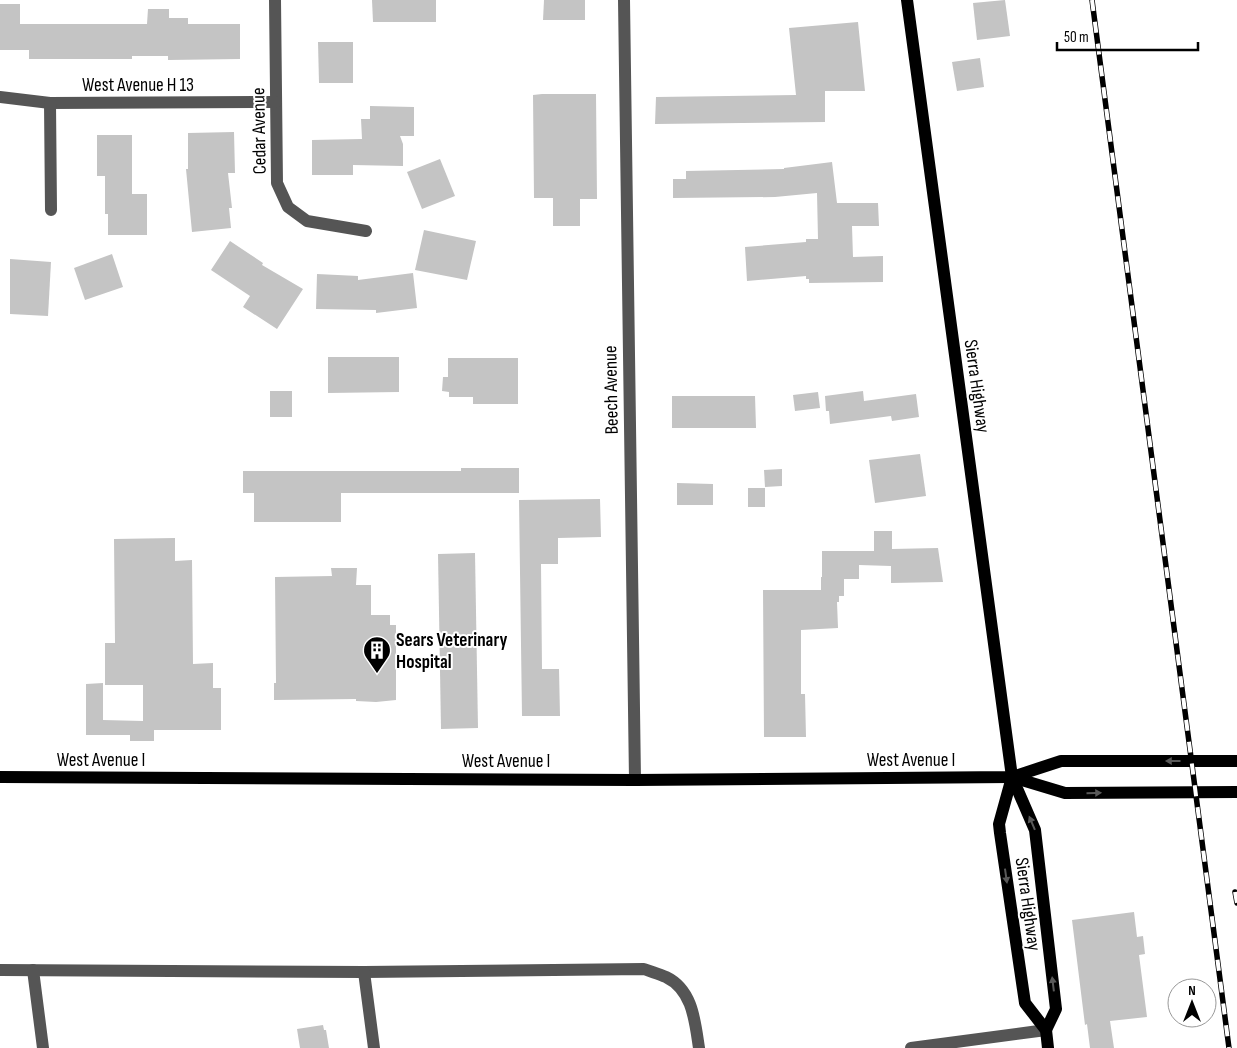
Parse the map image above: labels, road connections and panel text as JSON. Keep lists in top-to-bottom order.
{
  "streets": {
    "main road": ["Sierra Highway", "West Avenue I"],
    "street": ["West Avenue H 13", "Cedar Avenue", "Beech Avenue"]
  },
  "crossings": [
    ["West Avenue H 13", "Cedar Avenue"],
    ["Sierra Highway", "West Avenue I"],
    ["Beech Avenue", "West Avenue I"]
  ],
  "places": {
    "building": ["Sears Veterinary Hospital"]
  },
  "scale_bar": "50 m",
  "north": "top"
}
